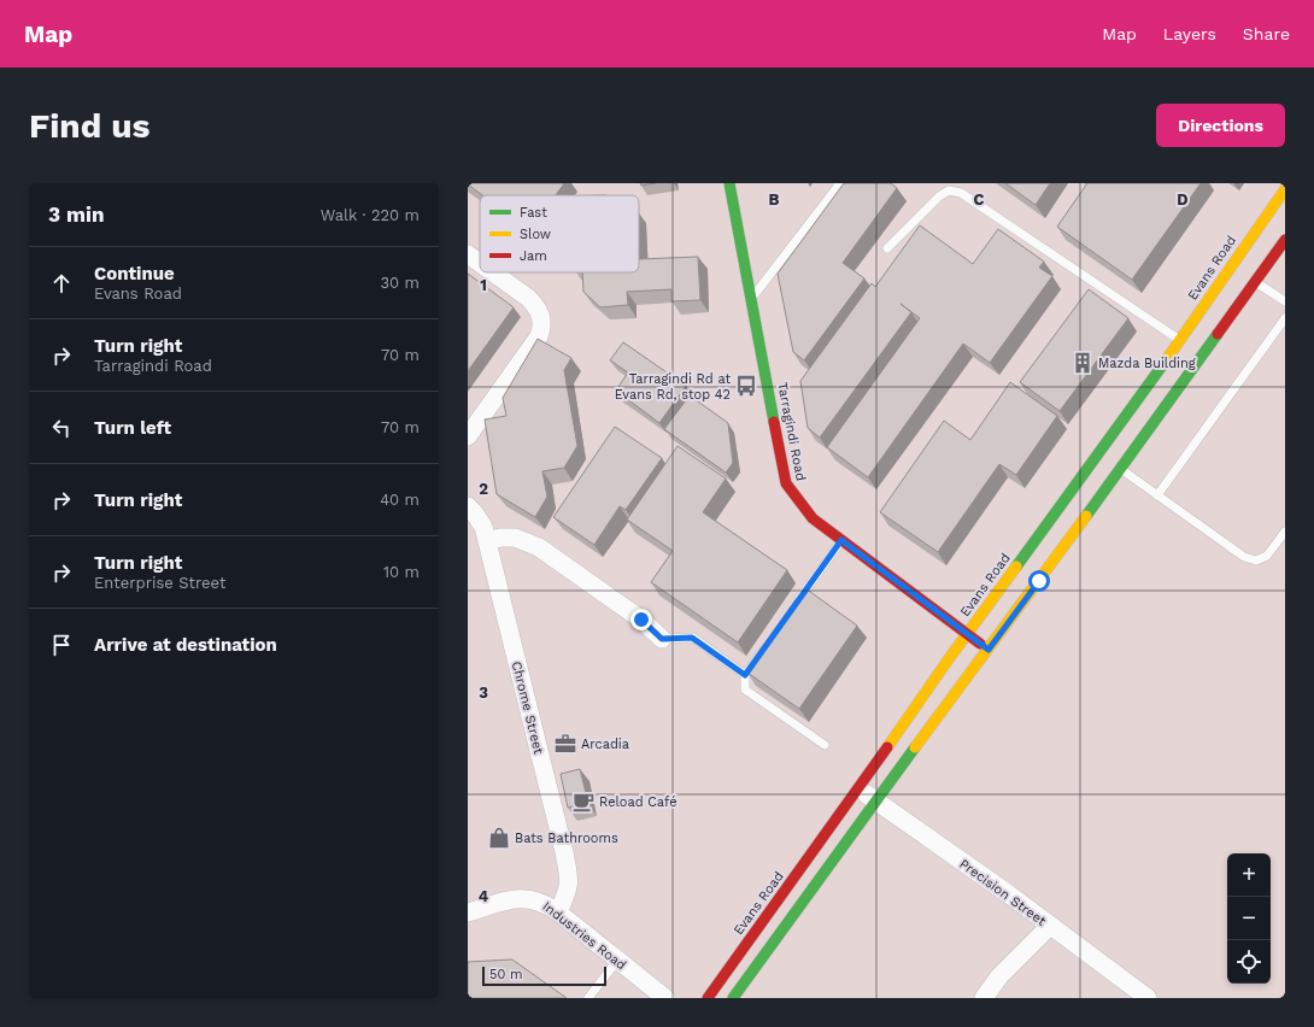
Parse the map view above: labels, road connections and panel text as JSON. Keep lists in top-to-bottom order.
{
  "streets": {
    "main road": ["Evans Road", "Tarragindi Road"],
    "street": ["Chrome Street", "Precision Street", "Industries Road"]
  },
  "crossings": [
    ["Evans Road", "Tarragindi Road"],
    ["Evans Road", "Precision Street"],
    ["Chrome Street", "Industries Road"]
  ],
  "places": {
    "building": ["Mazda Building"],
    "bus stop": ["Tarragindi Rd at Evans Rd, stop 42"],
    "office": ["Arcadia"],
    "cafe": ["Reload Café"],
    "shop": ["Bats Bathrooms"]
  },
  "legend": ["Fast", "Slow", "Jam"],
  "scale_bar": "50 m",
  "page": {
    "header": "Map",
    "nav": ["Map", "Layers", "Share"],
    "buttons": "Directions",
    "title": "Find us",
    "heading": ["3 min", "Walk · 220 m"],
    "list": [
      ["Continue", "Evans Road", "30 m"],
      ["Turn right", "Tarragindi Road", "70 m"],
      ["Turn left", "70 m"],
      ["Turn right", "40 m"],
      ["Turn right", "Enterprise Street", "10 m"],
      "Arrive at destination"
    ],
    "map_buttons": ["+", "−"],
    "scale": "50 m"
  },
  "grid": {
    "columns": ["B", "C", "D"],
    "rows": [
      "1",
      "2",
      "3",
      "4"
    ]
  }
}
